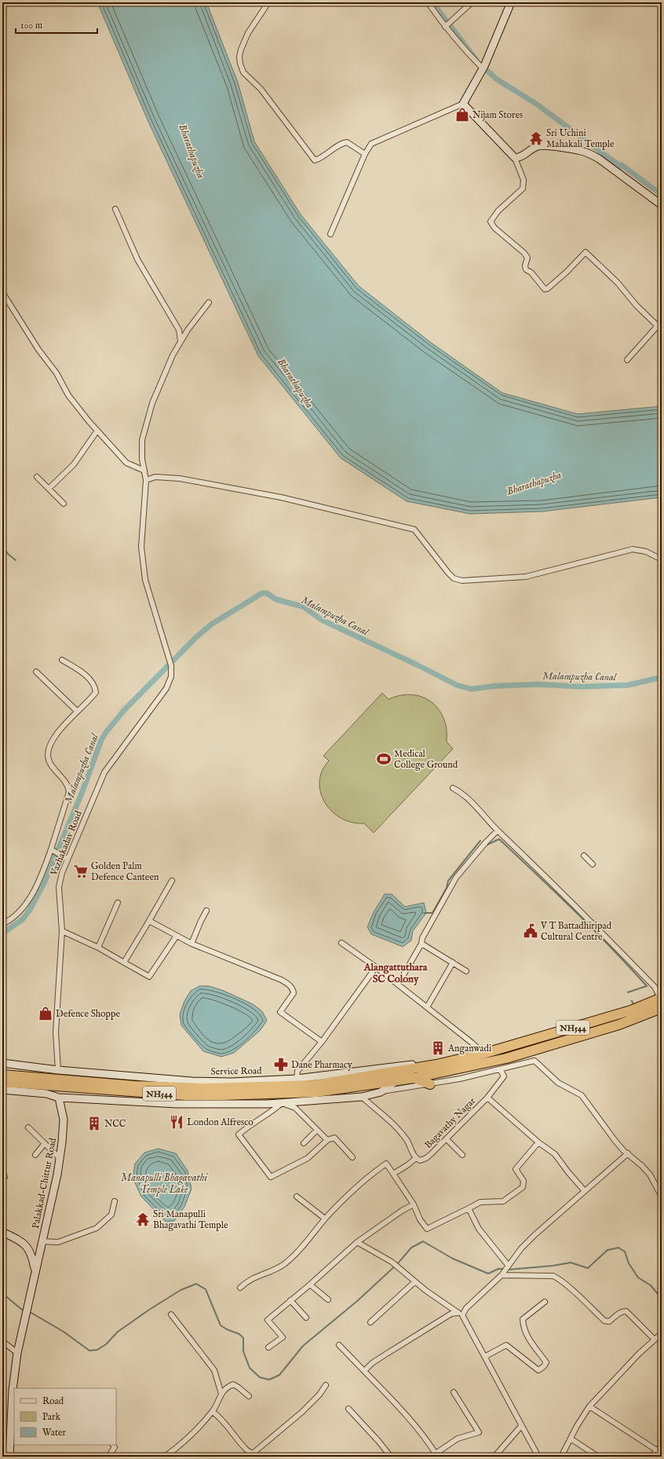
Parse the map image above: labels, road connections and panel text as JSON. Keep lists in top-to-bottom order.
{
  "streets": {
    "highway": ["NH544"],
    "street": [
      "Vazhakadav Road",
      "Service Road",
      "Bagavathy Nagar",
      "Palakkad-Chittur Road"
    ]
  },
  "crossings": [
    ["Vazhakadav Road", "Service Road"],
    ["NH544", "Service Road"]
  ],
  "districts": ["Alangattuthara SC Colony"],
  "water": ["Bharathapuzha", "Malampuzha Canal", "Manapulli Bhagavathi Temple Lake"],
  "places": {
    "shop": ["Nijam Stores", "Defence Shoppe"],
    "temple": ["Sri Uchini Mahakali Temple", "Sri Manapulli Bhagavathi Temple"],
    "sports": ["Medical College Ground"],
    "supermarket": ["Golden Palm Defence Canteen"],
    "public building": ["V T Battadhiripad Cultural Centre"],
    "building": ["Anganwadi", "NCC"],
    "pharmacy": ["Dane Pharmacy"],
    "restaurant": ["London Alfresco"]
  },
  "legend": ["Road", "Park", "Water"],
  "scale_bar": "100 m"
}
